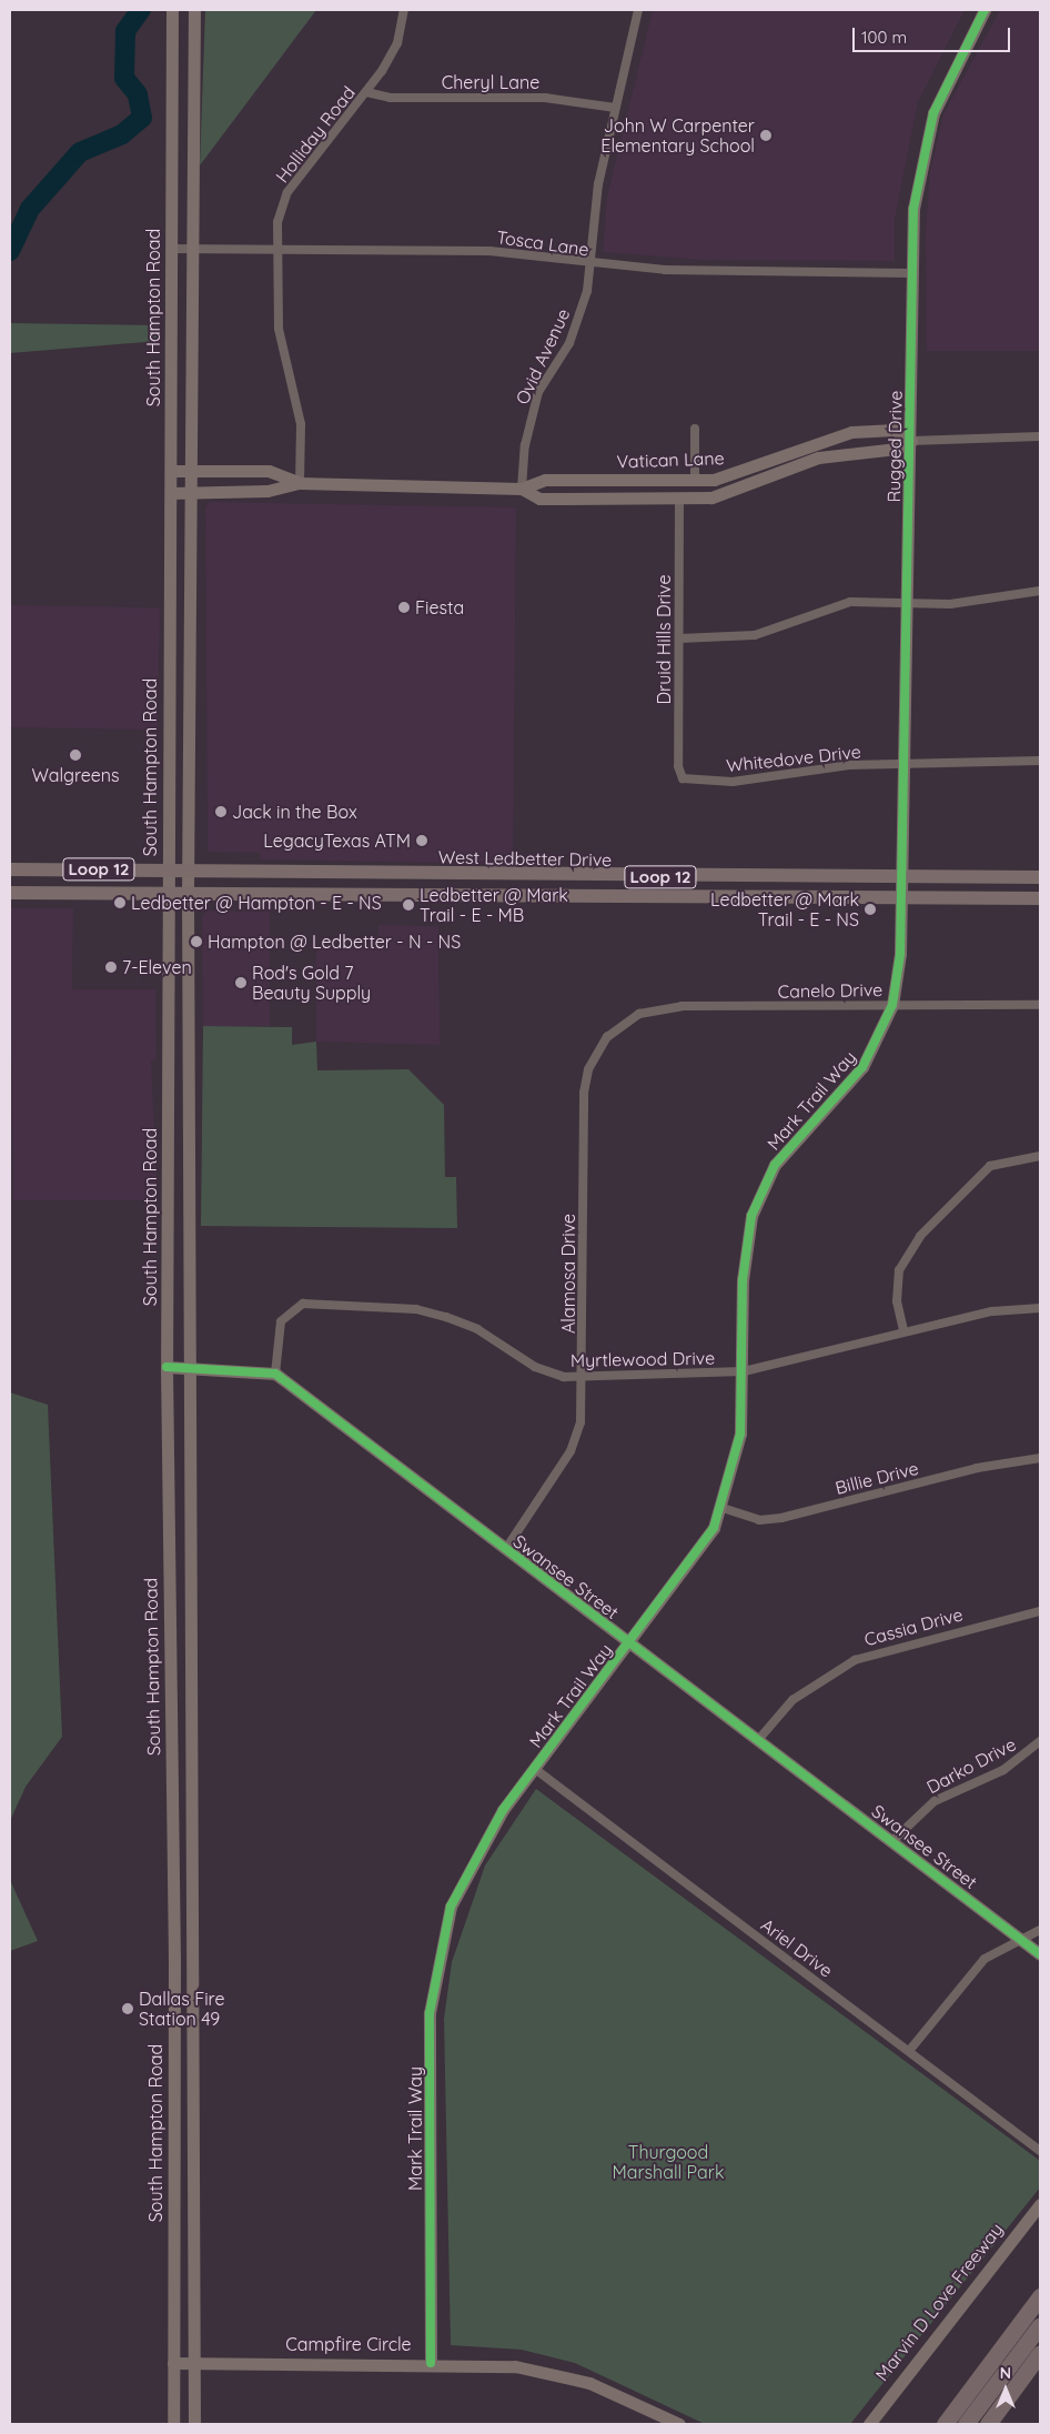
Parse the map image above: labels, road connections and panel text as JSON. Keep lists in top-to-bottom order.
{
  "streets": {
    "main road": ["West Ledbetter Drive", "Loop 12"],
    "street": [
      "Cheryl Lane",
      "Holliday Road",
      "Tosca Lane",
      "South Hampton Road",
      "Ovid Avenue",
      "Rugged Drive",
      "Vatican Lane",
      "Druid Hills Drive",
      "Whitedove Drive",
      "Canelo Drive",
      "Mark Trail Way",
      "Alamosa Drive",
      "Myrtlewood Drive",
      "Billie Drive",
      "Swansee Street",
      "Cassia Drive",
      "Darko Drive",
      "Ariel Drive",
      "Marvin D Love Freeway",
      "Campfire Circle"
    ]
  },
  "crossings": [
    ["Cheryl Lane", "Holliday Road"],
    ["Cheryl Lane", "Ovid Avenue"],
    ["Holliday Road", "Tosca Lane"],
    ["Holliday Road", "Vatican Lane"],
    ["Tosca Lane", "South Hampton Road"],
    ["Tosca Lane", "Ovid Avenue"],
    ["Tosca Lane", "Rugged Drive"],
    ["South Hampton Road", "Vatican Lane"],
    ["South Hampton Road", "West Ledbetter Drive"],
    ["South Hampton Road", "Campfire Circle"],
    ["Ovid Avenue", "Vatican Lane"],
    ["Rugged Drive", "Vatican Lane"],
    ["Rugged Drive", "Whitedove Drive"],
    ["Rugged Drive", "West Ledbetter Drive"],
    ["Rugged Drive", "Mark Trail Way"],
    ["Vatican Lane", "Druid Hills Drive"],
    ["Druid Hills Drive", "Whitedove Drive"],
    ["West Ledbetter Drive", "Mark Trail Way"],
    ["Canelo Drive", "Mark Trail Way"],
    ["Canelo Drive", "Alamosa Drive"],
    ["Mark Trail Way", "Myrtlewood Drive"],
    ["Mark Trail Way", "Billie Drive"],
    ["Mark Trail Way", "Swansee Street"],
    ["Mark Trail Way", "Ariel Drive"],
    ["Mark Trail Way", "Campfire Circle"],
    ["Alamosa Drive", "Myrtlewood Drive"],
    ["Alamosa Drive", "Swansee Street"],
    ["Myrtlewood Drive", "Swansee Street"],
    ["Swansee Street", "Cassia Drive"],
    ["Swansee Street", "Darko Drive"]
  ],
  "parks": ["Thurgood Marshall Park"],
  "places": [
    "John W Carpenter Elementary School",
    "Fiesta",
    "Walgreens",
    "Jack in the Box",
    "LegacyTexas ATM",
    "Ledbetter @ Hampton - E - NS",
    "Ledbetter @ Mark Trail - E - MB",
    "Ledbetter @ Mark Trail - E - NS",
    "Hampton @ Ledbetter - N - NS",
    "7-Eleven",
    "Rod's Gold 7 Beauty Supply",
    "Dallas Fire Station 49"
  ],
  "scale_bar": "100 m",
  "north": "top"
}
